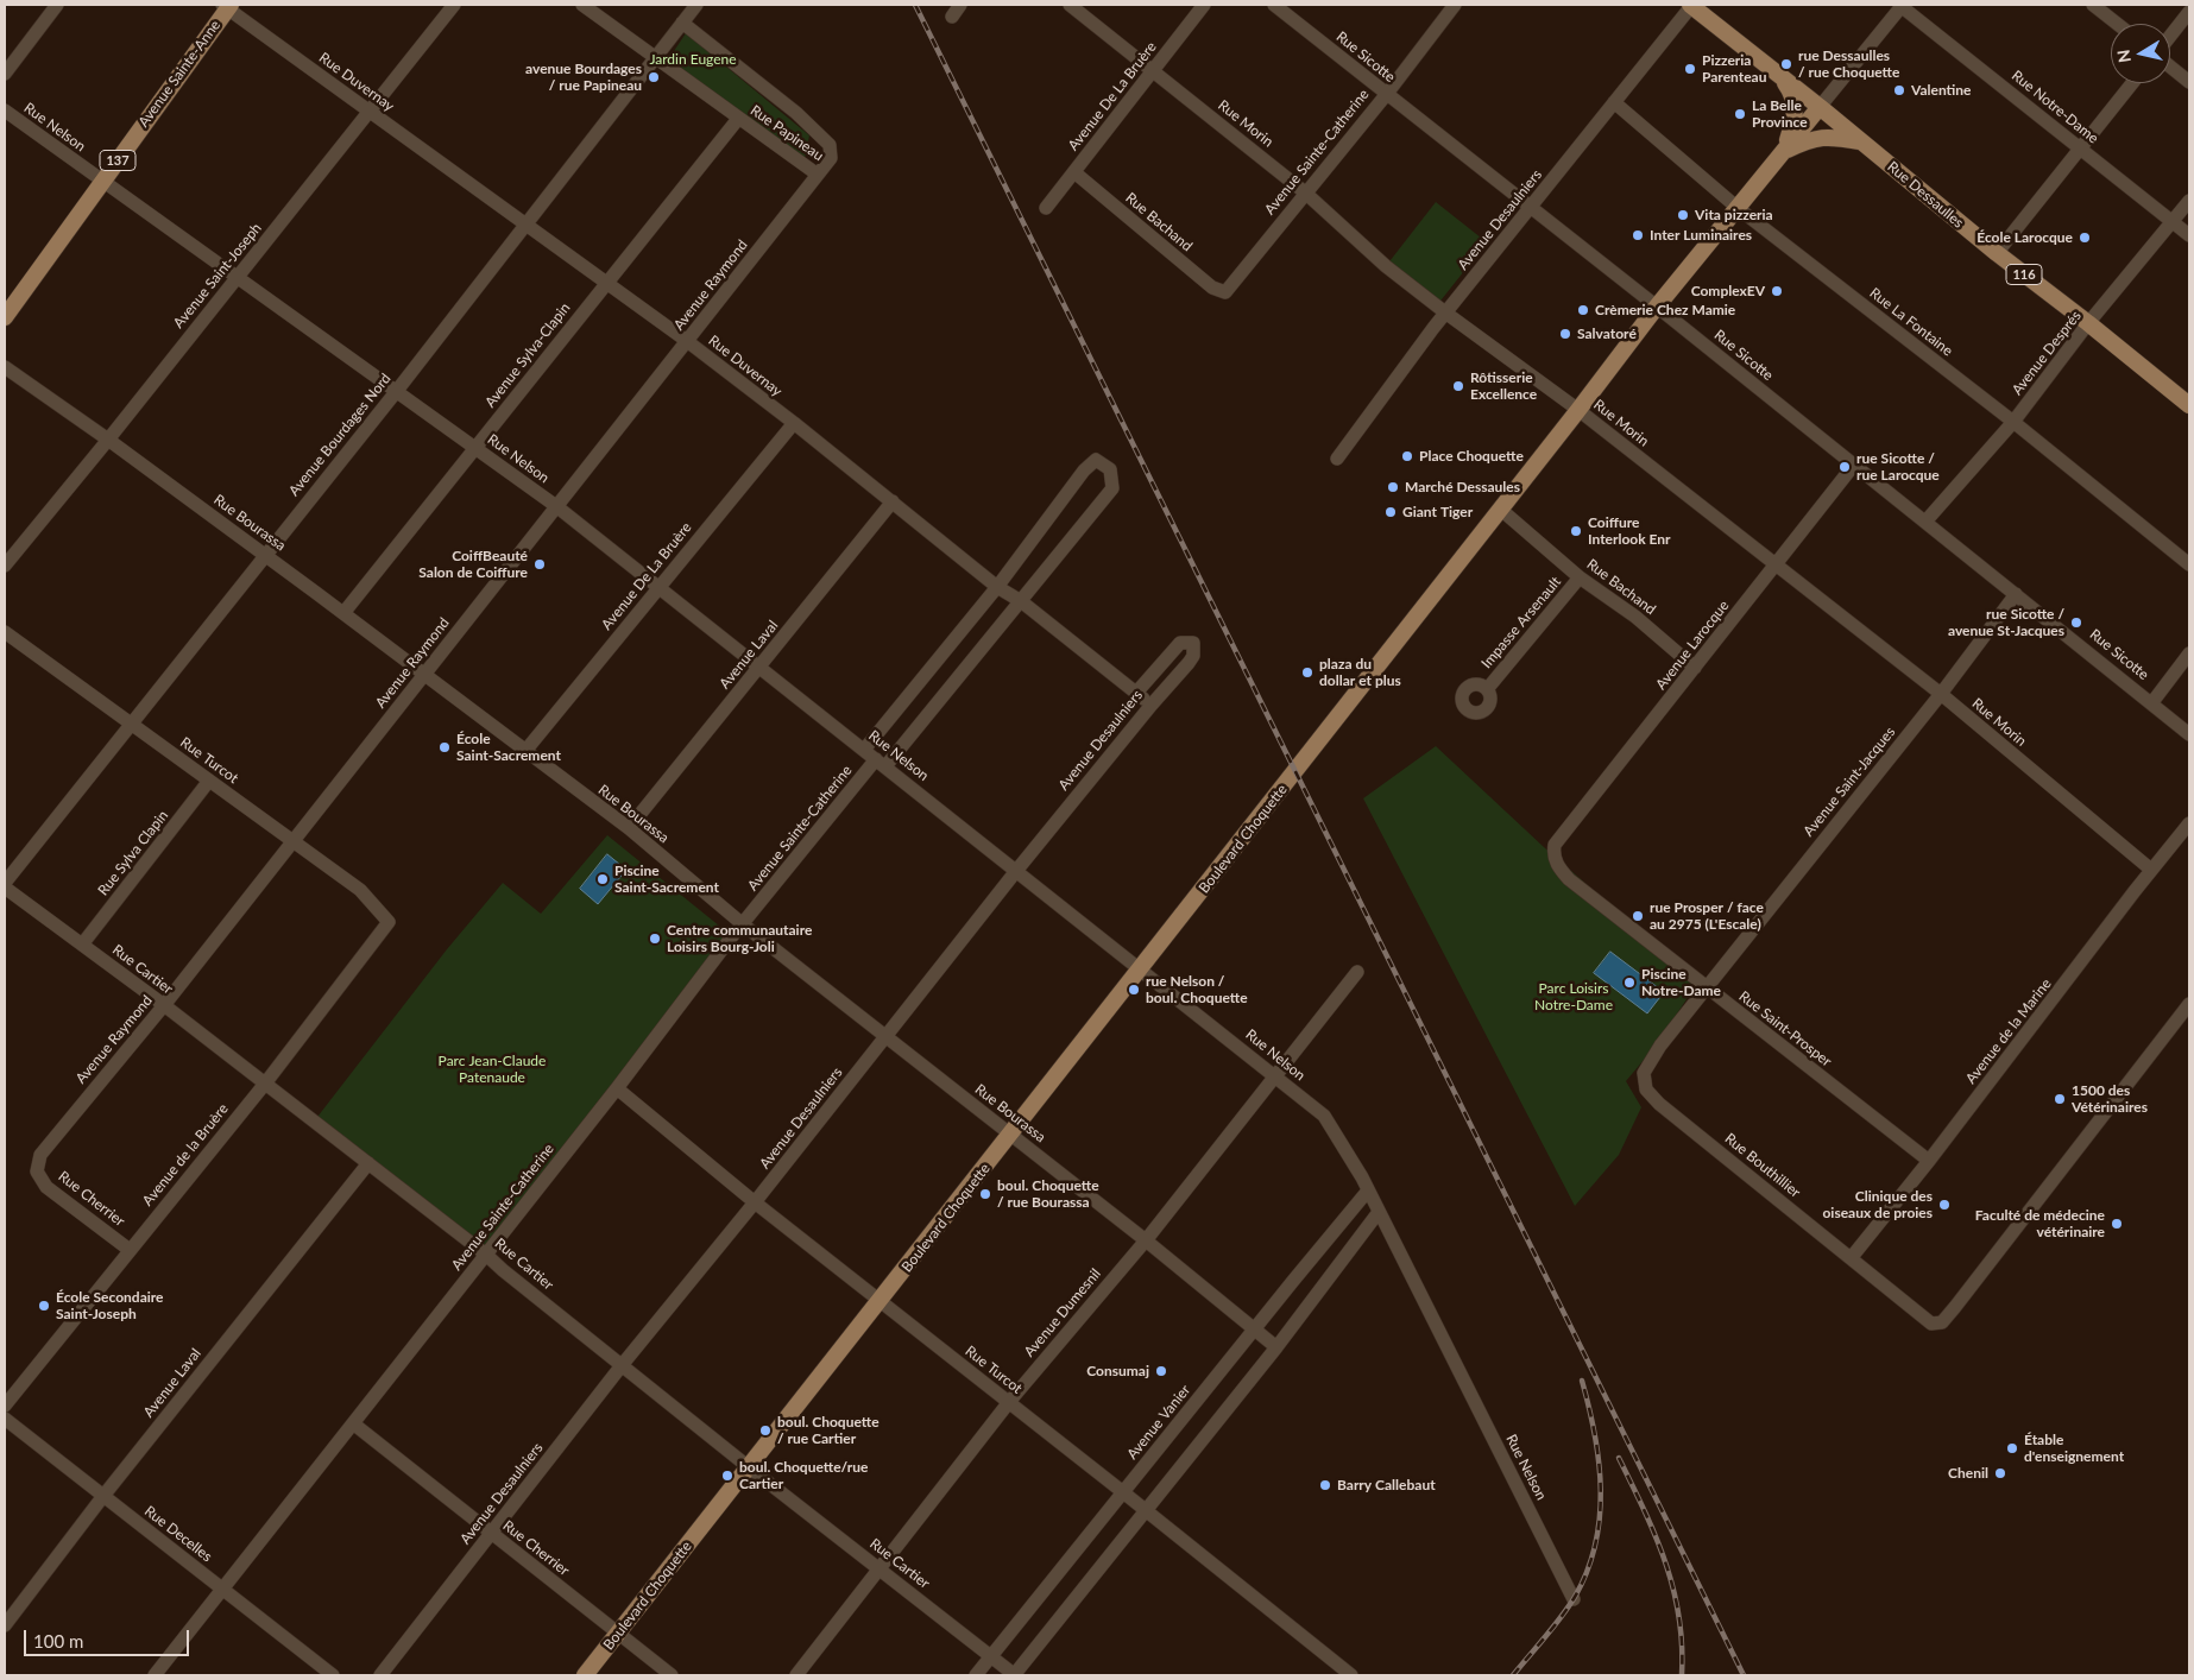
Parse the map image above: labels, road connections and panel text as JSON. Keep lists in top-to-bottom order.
{
  "streets": {
    "main road": [
      "Avenue Sainte-Anne",
      "137",
      "Rue Dessaulles",
      "116",
      "Boulevard Choquette"
    ],
    "street": [
      "Rue Sicotte",
      "Rue Duvernay",
      "Avenue De La Bruère",
      "Rue Notre-Dame",
      "Rue Morin",
      "Rue Nelson",
      "Rue Papineau",
      "Avenue Sainte-Catherine",
      "Avenue Desaulniers",
      "Rue Bachand",
      "Avenue Saint-Joseph",
      "Avenue Raymond",
      "Rue La Fontaine",
      "Avenue Després",
      "Avenue Sylva-Clapin",
      "Avenue Bourdages Nord",
      "Rue Bourassa",
      "Impasse Arsenault",
      "Avenue Larocque",
      "Avenue Laval",
      "Rue Turcot",
      "Avenue Saint-Jacques",
      "Rue Sylva Clapin",
      "Rue Cartier",
      "Rue Saint-Prosper",
      "Avenue de la Marine",
      "Avenue de la Bruère",
      "Rue Bouthillier",
      "Rue Cherrier",
      "Avenue Dumesnil",
      "Avenue Vanier",
      "Rue Decelles"
    ]
  },
  "crossings": [
    ["Rue Sicotte", "Avenue Sainte-Catherine"],
    ["Rue Sicotte", "Avenue Desaulniers"],
    ["Rue Sicotte", "Avenue Després"],
    ["Rue Sicotte", "Avenue Larocque"],
    ["Rue Sicotte", "Avenue Saint-Jacques"],
    ["Rue Sicotte", "Boulevard Choquette"],
    ["Avenue Sainte-Anne", "Rue Duvernay"],
    ["Avenue Sainte-Anne", "Rue Nelson"],
    ["Rue Duvernay", "Avenue De La Bruère"],
    ["Rue Duvernay", "Avenue Sainte-Catherine"],
    ["Rue Duvernay", "Avenue Desaulniers"],
    ["Rue Duvernay", "Avenue Saint-Joseph"],
    ["Rue Duvernay", "Avenue Raymond"],
    ["Rue Duvernay", "Avenue Sylva-Clapin"],
    ["Rue Duvernay", "Avenue Bourdages Nord"],
    ["Rue Duvernay", "Avenue Laval"],
    ["Avenue De La Bruère", "Rue Morin"],
    ["Avenue De La Bruère", "Rue Nelson"],
    ["Avenue De La Bruère", "Rue Bachand"],
    ["Avenue De La Bruère", "Rue Bourassa"],
    ["Rue Notre-Dame", "Avenue Després"],
    ["Rue Notre-Dame", "Boulevard Choquette"],
    ["Rue Morin", "Avenue Sainte-Catherine"],
    ["Rue Morin", "Avenue Desaulniers"],
    ["Rue Morin", "Avenue Larocque"],
    ["Rue Morin", "Avenue Saint-Jacques"],
    ["Rue Morin", "Boulevard Choquette"],
    ["Rue Morin", "Avenue de la Marine"],
    ["Rue Nelson", "Avenue Sainte-Catherine"],
    ["Rue Nelson", "Avenue Desaulniers"],
    ["Rue Nelson", "Avenue Saint-Joseph"],
    ["Rue Nelson", "Avenue Raymond"],
    ["Rue Nelson", "Avenue Sylva-Clapin"],
    ["Rue Nelson", "Avenue Bourdages Nord"],
    ["Rue Nelson", "Avenue Laval"],
    ["Rue Nelson", "Boulevard Choquette"],
    ["Rue Nelson", "Avenue Dumesnil"],
    ["Rue Nelson", "Avenue Vanier"],
    ["Rue Papineau", "Avenue Raymond"],
    ["Rue Papineau", "Avenue Sylva-Clapin"],
    ["Rue Papineau", "Avenue Bourdages Nord"],
    ["Avenue Sainte-Catherine", "Rue Bachand"],
    ["Avenue Sainte-Catherine", "Rue Bourassa"],
    ["Avenue Sainte-Catherine", "Rue Turcot"],
    ["Avenue Sainte-Catherine", "Rue Cartier"],
    ["Avenue Sainte-Catherine", "Rue Cherrier"],
    ["Avenue Sainte-Catherine", "Rue Decelles"],
    ["Rue Dessaulles", "Avenue Desaulniers"],
    ["Rue Dessaulles", "Avenue Després"],
    ["Rue Dessaulles", "Boulevard Choquette"],
    ["Avenue Desaulniers", "Rue La Fontaine"],
    ["Avenue Desaulniers", "Rue Bourassa"],
    ["Avenue Desaulniers", "Rue Turcot"],
    ["Avenue Desaulniers", "Rue Cartier"],
    ["Avenue Desaulniers", "Rue Cherrier"],
    ["Rue Bachand", "Impasse Arsenault"],
    ["Rue Bachand", "Avenue Larocque"],
    ["Rue Bachand", "Boulevard Choquette"],
    ["Avenue Saint-Joseph", "Rue Bourassa"],
    ["Avenue Raymond", "Rue Bourassa"],
    ["Avenue Raymond", "Rue Turcot"],
    ["Avenue Raymond", "Rue Cartier"],
    ["Avenue Raymond", "Rue Cherrier"],
    ["Rue La Fontaine", "Avenue Després"],
    ["Rue La Fontaine", "Boulevard Choquette"],
    ["Avenue Sylva-Clapin", "Rue Bourassa"],
    ["Avenue Bourdages Nord", "Rue Bourassa"],
    ["Avenue Bourdages Nord", "Rue Turcot"],
    ["Avenue Bourdages Nord", "Rue Cartier"],
    ["Rue Bourassa", "Avenue Laval"],
    ["Rue Bourassa", "Boulevard Choquette"],
    ["Rue Bourassa", "Avenue Dumesnil"],
    ["Rue Bourassa", "Avenue Vanier"],
    ["Avenue Larocque", "Rue Saint-Prosper"],
    ["Avenue Laval", "Rue Cartier"],
    ["Avenue Laval", "Rue Decelles"],
    ["Rue Turcot", "Boulevard Choquette"],
    ["Rue Turcot", "Rue Sylva Clapin"],
    ["Rue Turcot", "Avenue de la Bruère"],
    ["Rue Turcot", "Avenue Dumesnil"],
    ["Rue Turcot", "Avenue Vanier"],
    ["Avenue Saint-Jacques", "Rue Saint-Prosper"],
    ["Avenue Saint-Jacques", "Rue Bouthillier"],
    ["Boulevard Choquette", "Rue Cartier"],
    ["Boulevard Choquette", "Rue Cherrier"],
    ["Rue Sylva Clapin", "Rue Cartier"],
    ["Rue Cartier", "Avenue de la Bruère"],
    ["Rue Cartier", "Avenue Dumesnil"],
    ["Rue Cartier", "Avenue Vanier"],
    ["Rue Saint-Prosper", "Avenue de la Marine"],
    ["Rue Saint-Prosper", "Rue Bouthillier"],
    ["Avenue de la Marine", "Rue Bouthillier"],
    ["Avenue de la Bruère", "Rue Cherrier"]
  ],
  "parks": ["Jardin Eugene", "Parc Loisirs Notre-Dame", "Parc Jean-Claude Patenaude"],
  "places": [
    "rue Dessaulles / rue Choquette",
    "Pizzeria Parenteau",
    "avenue Bourdages / rue Papineau",
    "Valentine",
    "La Belle Province",
    "Vita pizzeria",
    "Inter Luminaires",
    "École Larocque",
    "ComplexEV",
    "Crèmerie Chez Mamie",
    "Salvatoré",
    "Rôtisserie Excellence",
    "Place Choquette",
    "rue Sicotte / rue Larocque",
    "Marché Dessaules",
    "Giant Tiger",
    "Coiffure Interlook Enr",
    "CoiffBeauté Salon de Coiffure",
    "rue Sicotte / avenue St-Jacques",
    "plaza du dollar et plus",
    "École Saint-Sacrement",
    "Piscine Saint-Sacrement",
    "rue Prosper / face au 2975 (L'Escale)",
    "Centre communautaire Loisirs Bourg-Joli",
    "Piscine Notre-Dame",
    "rue Nelson / boul. Choquette",
    "1500 des Vétérinaires",
    "boul. Choquette / rue Bourassa",
    "Clinique des oiseaux de proies",
    "Faculté de médecine vétérinaire",
    "École Secondaire Saint-Joseph",
    "Consumaj",
    "boul. Choquette / rue Cartier",
    "Étable d'enseignement",
    "Chenil",
    "boul. Choquette/rue Cartier",
    "Barry Callebaut"
  ],
  "scale_bar": "100 m",
  "north": "left"
}
